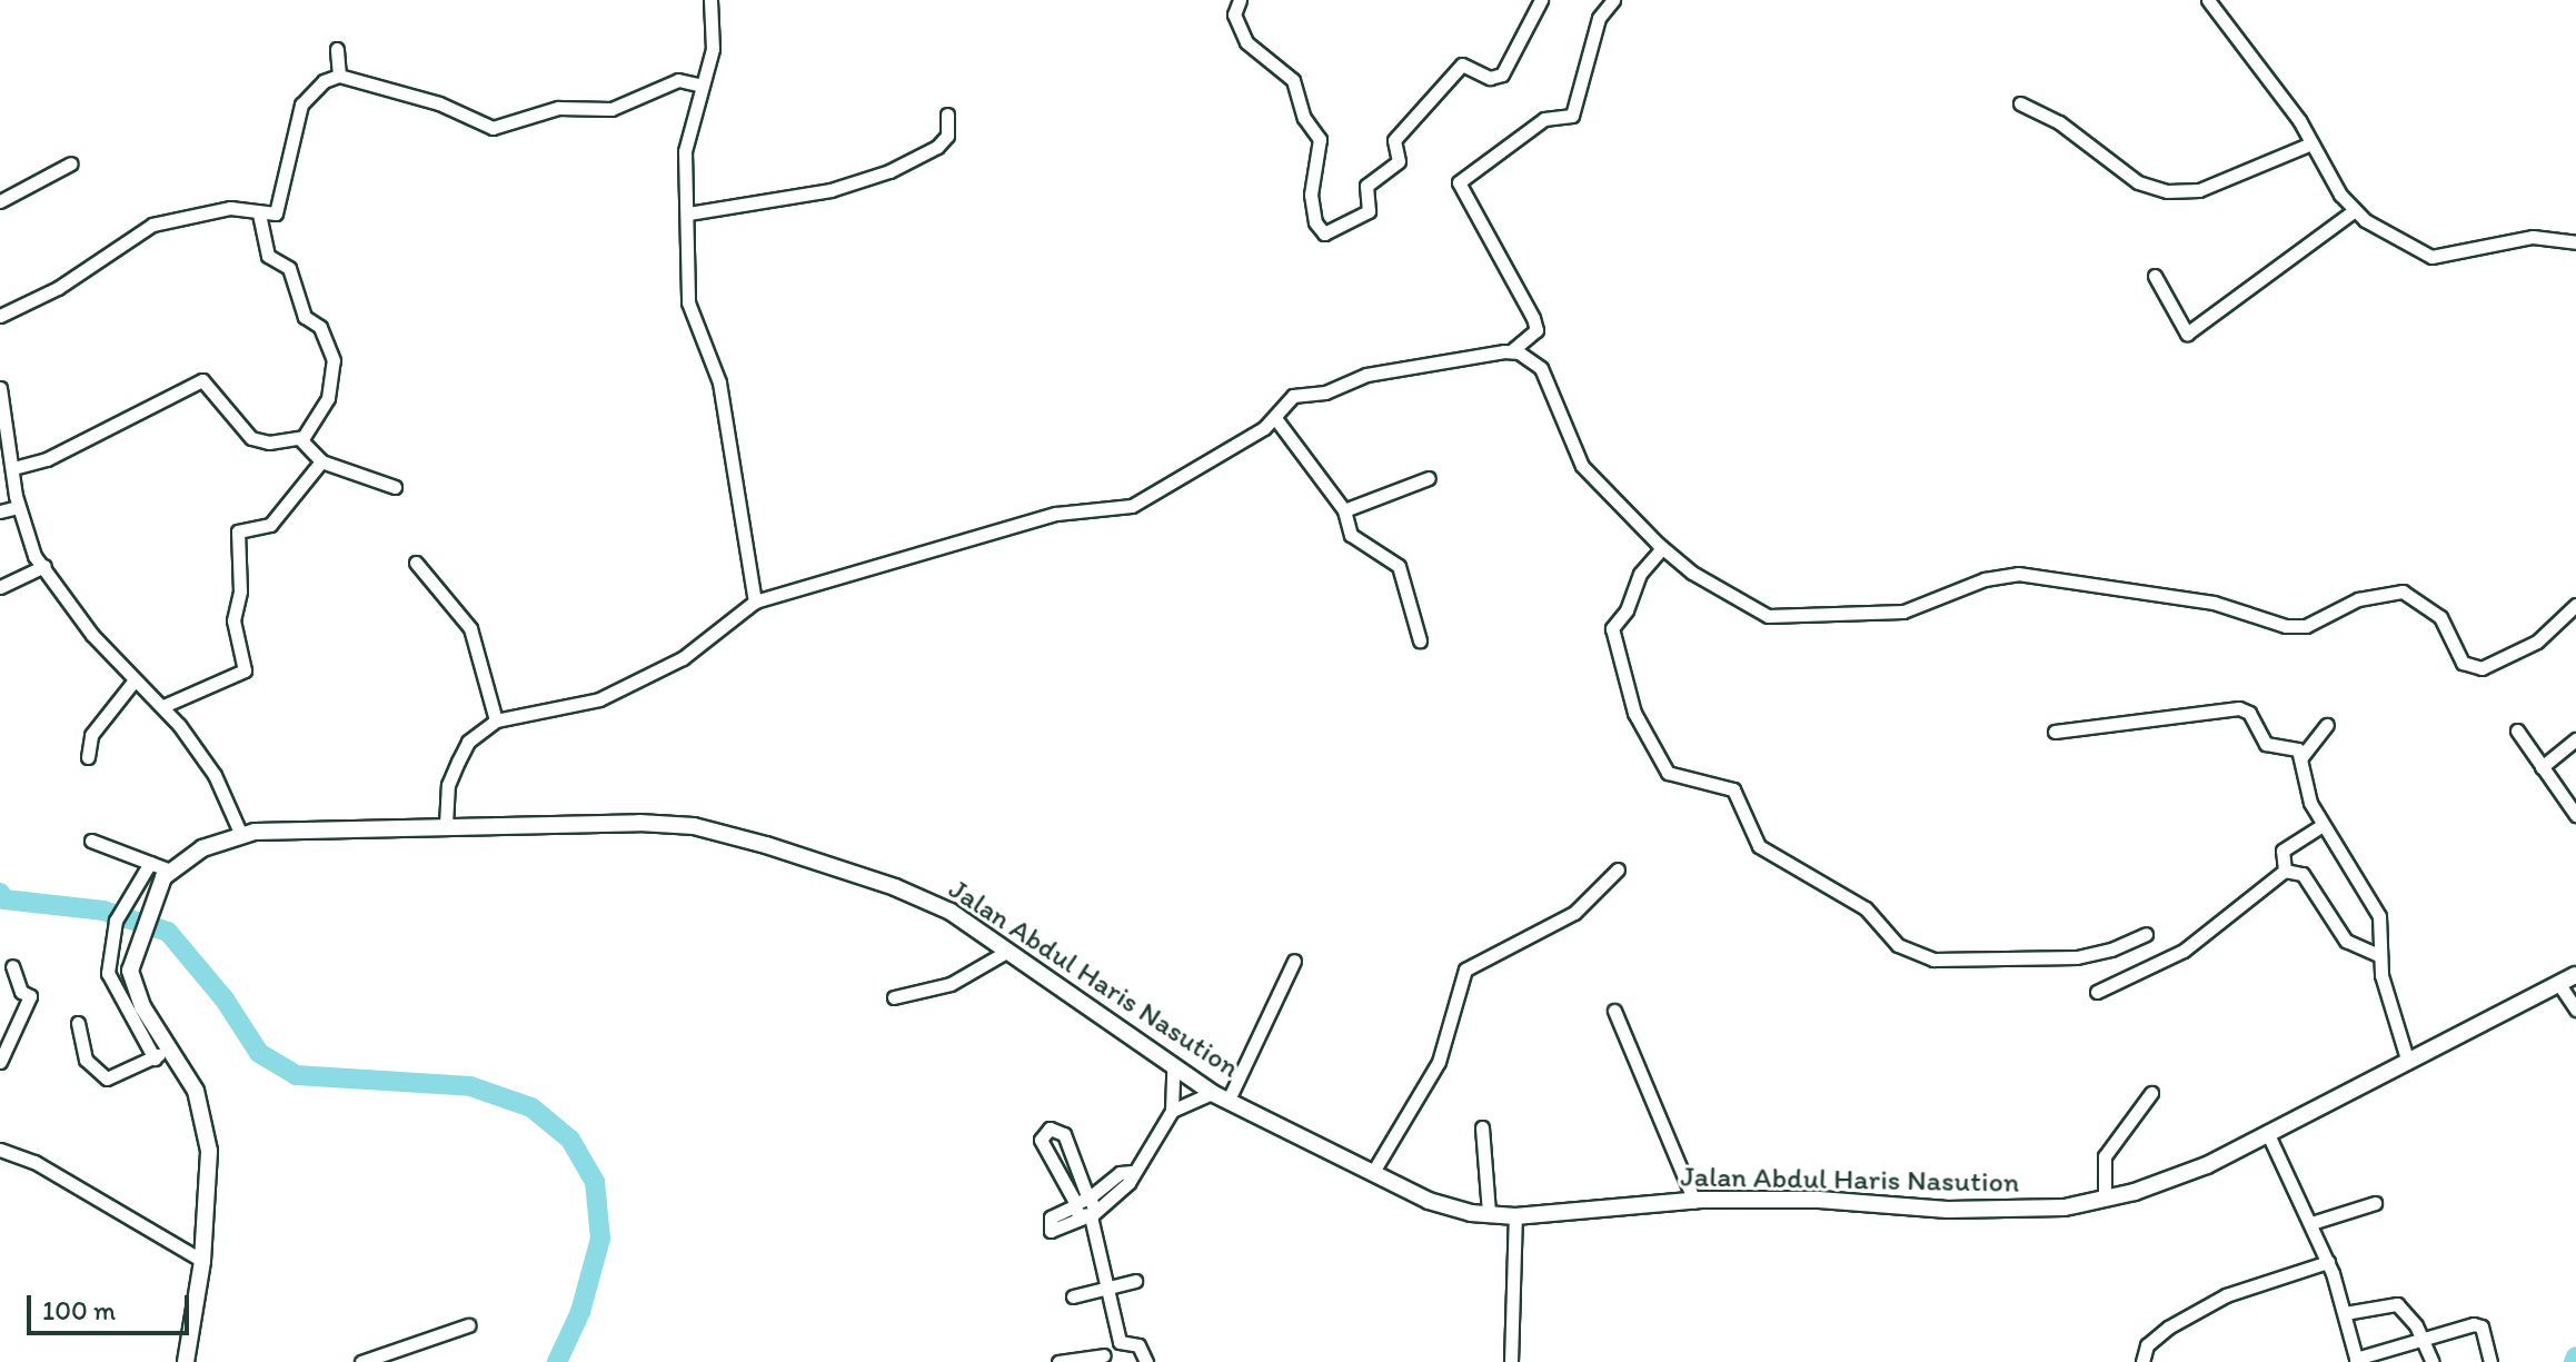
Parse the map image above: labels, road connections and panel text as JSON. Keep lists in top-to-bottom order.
{
  "streets": {
    "main road": ["Jalan Abdul Haris Nasution"]
  },
  "scale_bar": "100 m"
}
